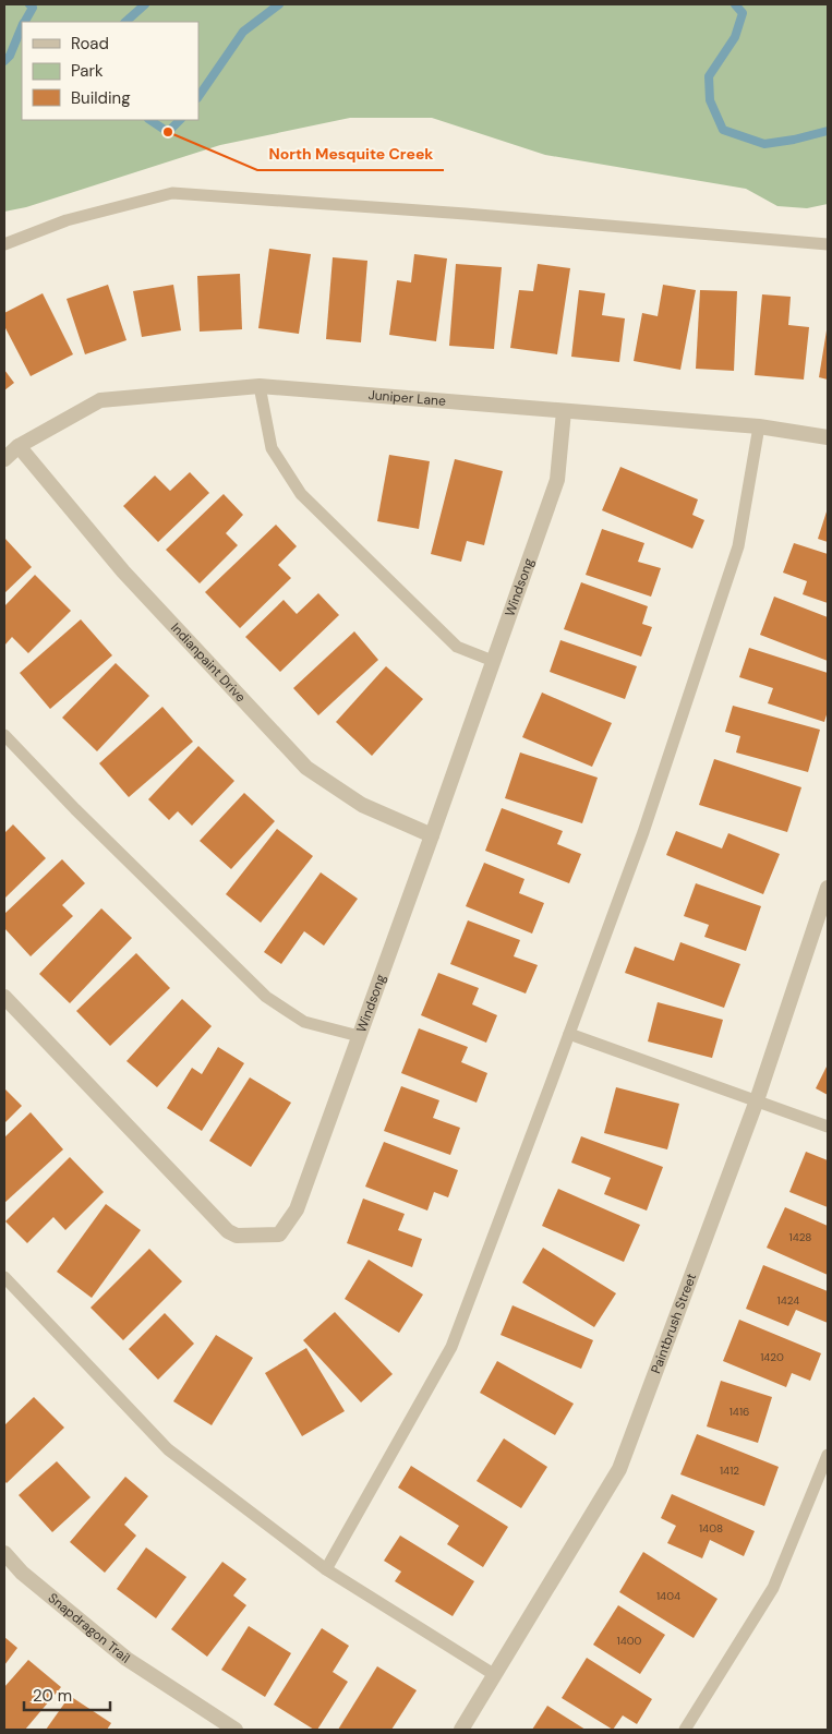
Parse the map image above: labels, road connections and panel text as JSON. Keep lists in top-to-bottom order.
{
  "streets": {
    "street": [
      "Juniper Lane",
      "Windsong",
      "Indianpaint Drive",
      "Paintbrush Street",
      "Snapdragon Trail"
    ]
  },
  "crossings": [
    ["Juniper Lane", "Windsong"],
    ["Juniper Lane", "Indianpaint Drive"],
    ["Windsong", "Indianpaint Drive"]
  ],
  "places": ["North Mesquite Creek"],
  "house_numbers": [
    "1428",
    "1424",
    "1420",
    "1416",
    "1412",
    "1408",
    "1404",
    "1400"
  ],
  "legend": ["Road", "Park", "Building"],
  "scale_bar": "20 m"
}
